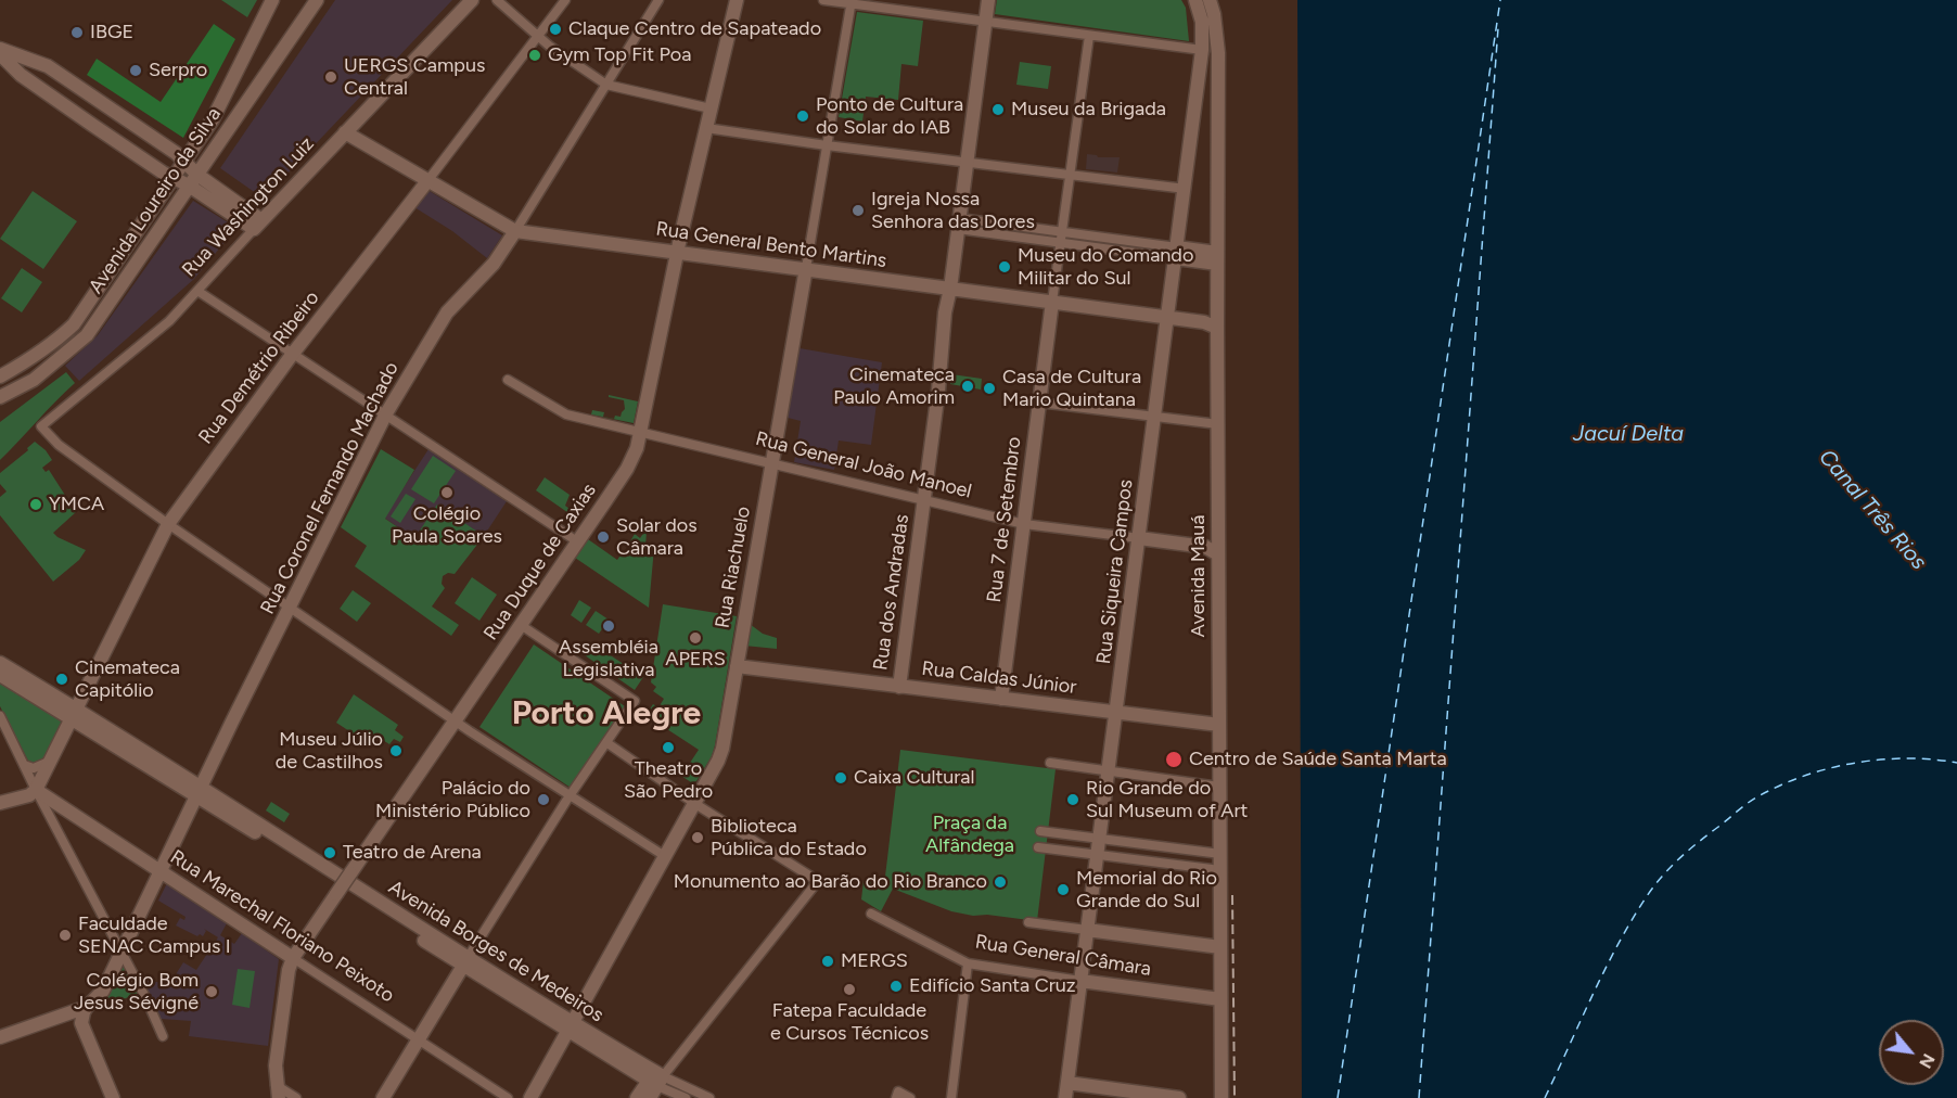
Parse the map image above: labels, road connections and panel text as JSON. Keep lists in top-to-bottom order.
{
  "streets": {
    "street": [
      "Avenida Loureiro da Silva",
      "Rua Washington Luiz",
      "Rua General Bento Martins",
      "Rua Demétrio Ribeiro",
      "Rua General João Manoel",
      "Rua Coronel Fernando Machado",
      "Rua 7 de Setembro",
      "Rua Duque de Caxias",
      "Rua Riachuelo",
      "Rua Siqueira Campos",
      "Avenida Mauá",
      "Rua dos Andradas",
      "Rua Caldas Júnior",
      "Rua Marechal Floriano Peixoto",
      "Avenida Borges de Medeiros",
      "Rua General Câmara"
    ]
  },
  "crossings": [
    ["Rua Washington Luiz", "Rua General Bento Martins"],
    ["Rua Washington Luiz", "Rua Demétrio Ribeiro"],
    ["Rua General Bento Martins", "Rua Demétrio Ribeiro"],
    ["Rua General Bento Martins", "Rua Coronel Fernando Machado"],
    ["Rua General Bento Martins", "Rua 7 de Setembro"],
    ["Rua General Bento Martins", "Rua Duque de Caxias"],
    ["Rua General Bento Martins", "Rua Riachuelo"],
    ["Rua General Bento Martins", "Rua Siqueira Campos"],
    ["Rua General Bento Martins", "Avenida Mauá"],
    ["Rua General Bento Martins", "Rua dos Andradas"],
    ["Rua Demétrio Ribeiro", "Rua Marechal Floriano Peixoto"],
    ["Rua Demétrio Ribeiro", "Avenida Borges de Medeiros"],
    ["Rua General João Manoel", "Rua 7 de Setembro"],
    ["Rua General João Manoel", "Rua Duque de Caxias"],
    ["Rua General João Manoel", "Rua Riachuelo"],
    ["Rua General João Manoel", "Rua Siqueira Campos"],
    ["Rua General João Manoel", "Avenida Mauá"],
    ["Rua General João Manoel", "Rua dos Andradas"],
    ["Rua Coronel Fernando Machado", "Rua Marechal Floriano Peixoto"],
    ["Rua Coronel Fernando Machado", "Avenida Borges de Medeiros"],
    ["Rua 7 de Setembro", "Rua Caldas Júnior"],
    ["Rua Duque de Caxias", "Rua Marechal Floriano Peixoto"],
    ["Rua Riachuelo", "Rua Caldas Júnior"],
    ["Rua Riachuelo", "Avenida Borges de Medeiros"],
    ["Rua Siqueira Campos", "Rua Caldas Júnior"],
    ["Rua Siqueira Campos", "Rua General Câmara"],
    ["Avenida Mauá", "Rua Caldas Júnior"],
    ["Avenida Mauá", "Rua General Câmara"],
    ["Rua dos Andradas", "Rua Caldas Júnior"]
  ],
  "districts": ["Porto Alegre"],
  "water": ["Jacuí Delta", "Canal Três Rios"],
  "parks": ["Praça da Alfândega"],
  "places": [
    "Claque Centro de Sapateado",
    "IBGE",
    "Gym Top Fit Poa",
    "Serpro",
    "UERGS Campus Central",
    "Museu da Brigada",
    "Ponto de Cultura do Solar do IAB",
    "Igreja Nossa Senhora das Dores",
    "Museu do Comando Militar do Sul",
    "Cinemateca Paulo Amorim",
    "Casa de Cultura Mario Quintana",
    "Colégio Paula Soares",
    "YMCA",
    "Solar dos Câmara",
    "Assembléia Legislativa",
    "APERS",
    "Cinemateca Capitólio",
    "Theatro São Pedro",
    "Museu Júlio de Castilhos",
    "Centro de Saúde Santa Marta",
    "Caixa Cultural",
    "Palácio do Ministério Público",
    "Rio Grande do Sul Museum of Art",
    "Biblioteca Pública do Estado",
    "Teatro de Arena",
    "Monumento ao Barão do Rio Branco",
    "Memorial do Rio Grande do Sul",
    "Faculdade SENAC Campus I",
    "MERGS",
    "Edifício Santa Cruz",
    "Fatepa Faculdade e Cursos Técnicos",
    "Colégio Bom Jesus Sévigné"
  ],
  "north": "bottom right"
}
